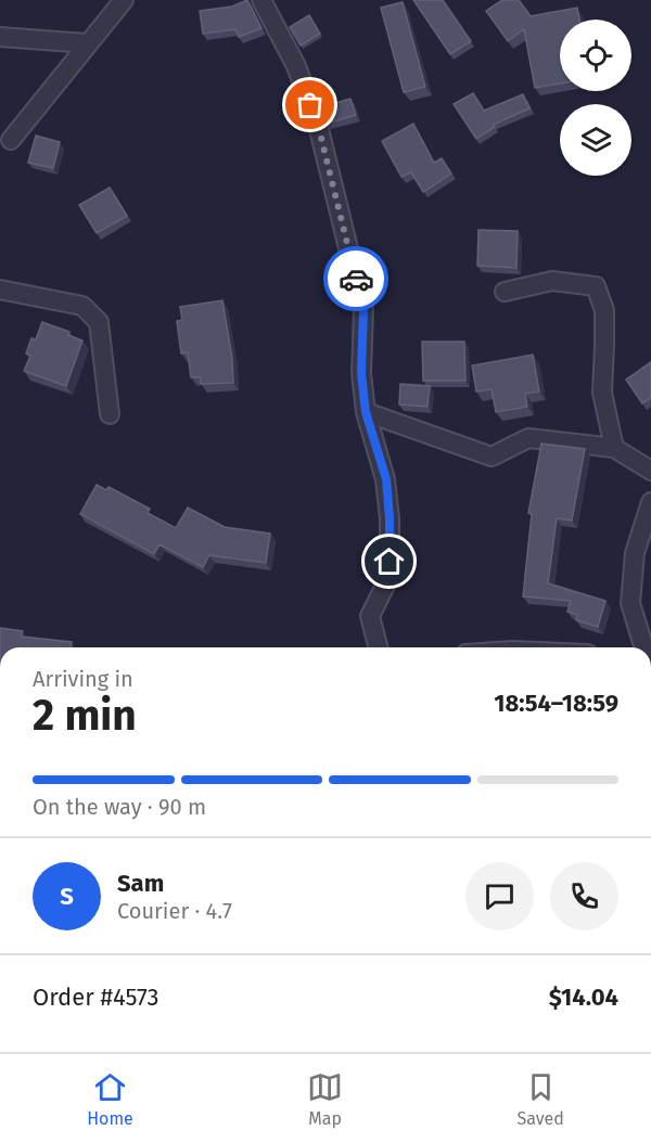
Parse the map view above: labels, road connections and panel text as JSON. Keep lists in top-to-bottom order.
{
  "page": {
    "heading": ["2 min", "Arriving in", "18:54–18:59"],
    "panel": [
      "Sam",
      "Courier · 4.7",
      "Order #4573",
      "$14.04"
    ],
    "bar": "On the way · 90 m",
    "round": "S",
    "tabs": ["Home", "Map", "Saved"]
  }
}
